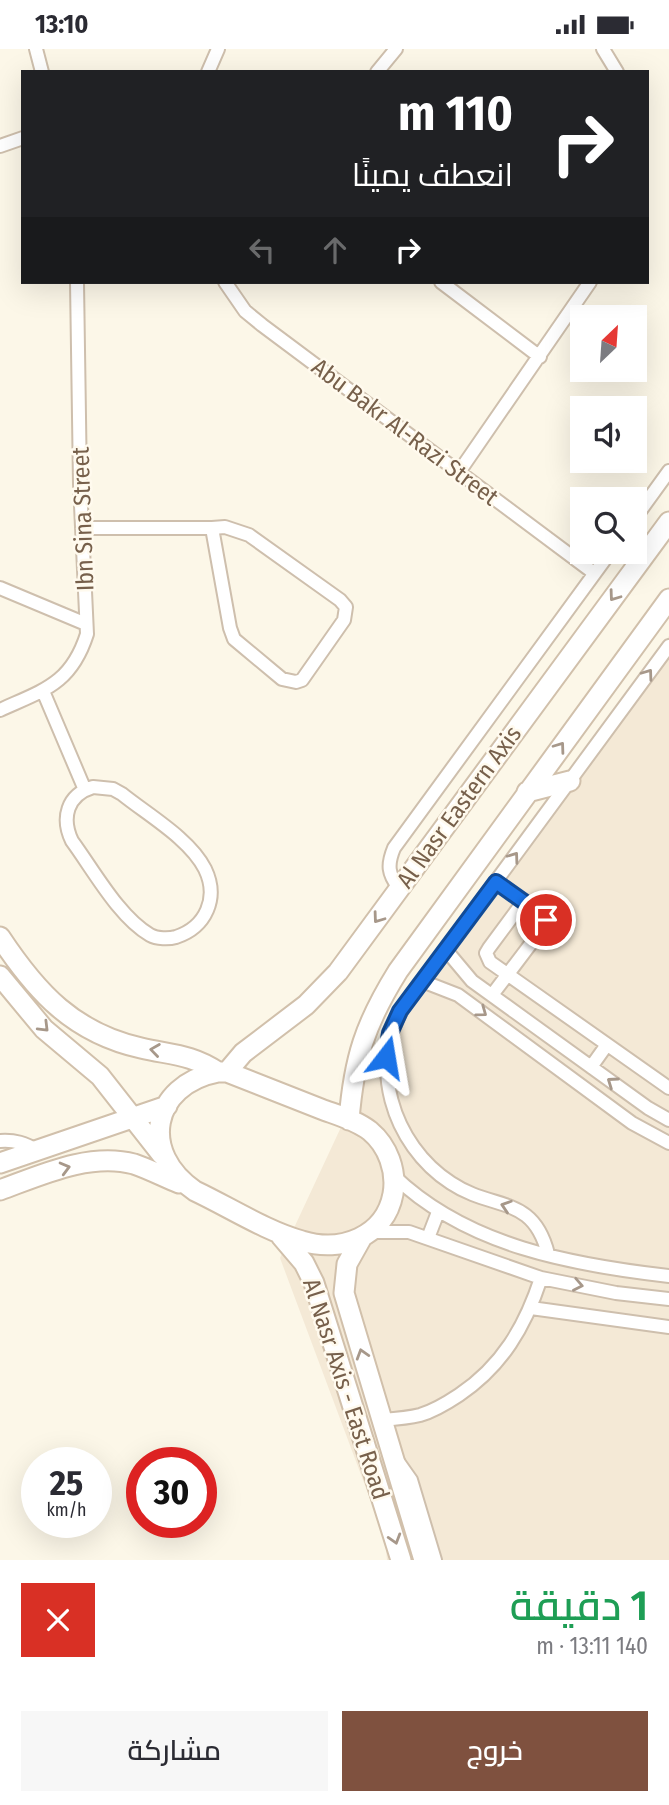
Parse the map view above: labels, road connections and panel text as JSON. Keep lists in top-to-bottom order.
{
  "streets": {
    "street": [
      "Abu Bakr Al-Razi Street",
      "Ibn Sina Street",
      "Al Nasr Eastern Axis",
      "Al Nasr Axis - East Road"
    ]
  },
  "north": "top right",
  "page": {
    "status": "13:10",
    "turn": ["110 m", "انعطف يمينًا"],
    "speed": "25 km/h",
    "limit": "30",
    "heading": ["1 دقيقة", "140 m · 13:11"],
    "buttons": ["خروج", "مشاركة"]
  }
}
